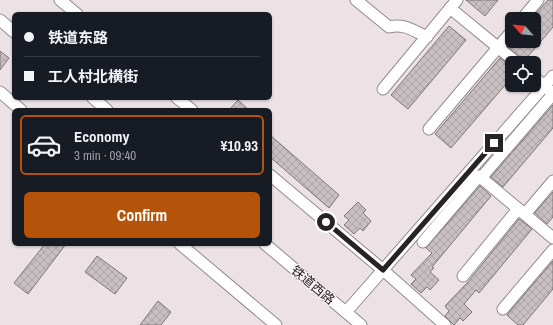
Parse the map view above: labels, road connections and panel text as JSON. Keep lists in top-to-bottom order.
{
  "streets": {
    "street": ["铁道西路"]
  },
  "north": "top left",
  "page": {
    "banner": ["铁道东路", "工人村北横街"],
    "list": [
      {
        "name": "Economy",
        "note": "3 min · 09:40",
        "value": "¥10.93"
      }
    ],
    "buttons": "Confirm"
  }
}
